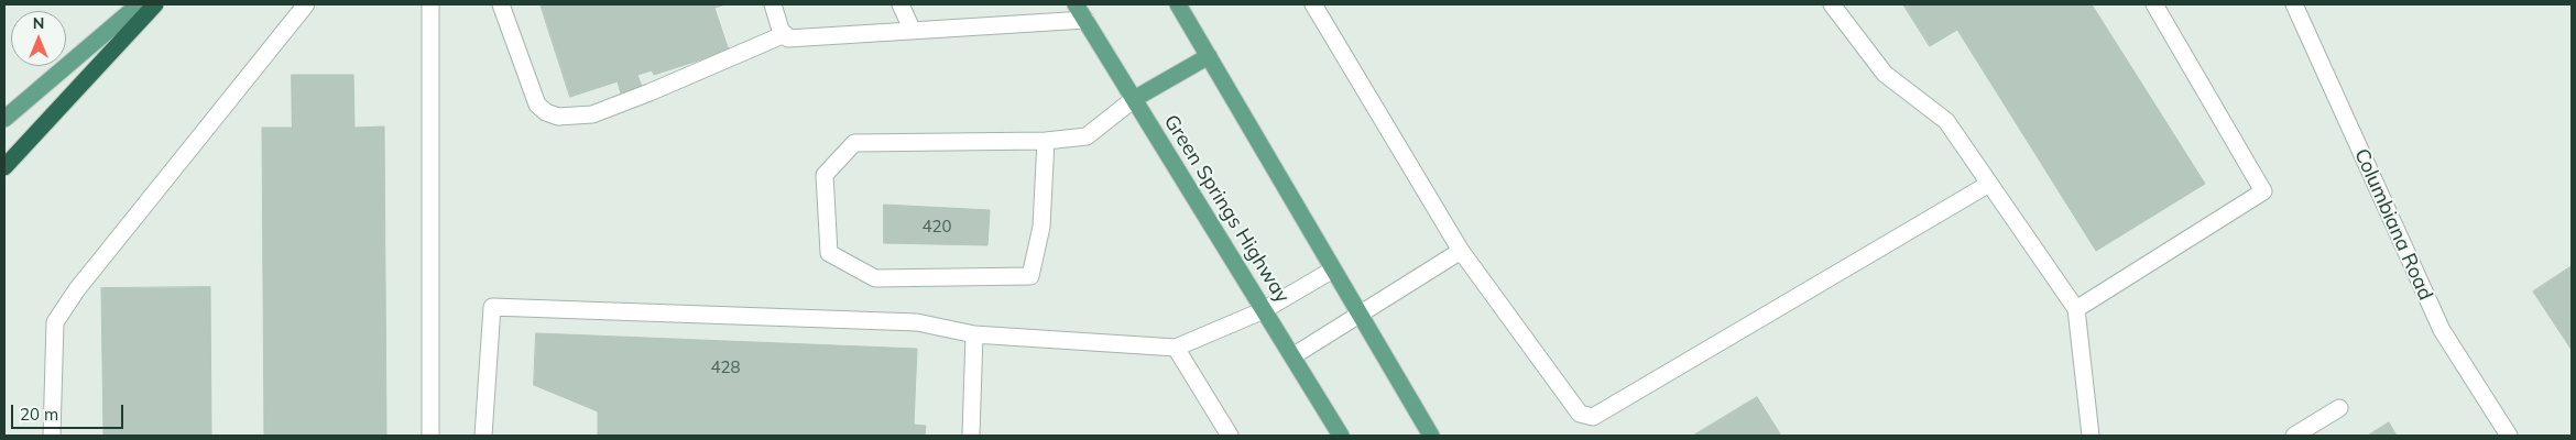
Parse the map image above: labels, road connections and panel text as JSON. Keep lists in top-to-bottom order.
{
  "streets": {
    "main road": ["Green Springs Highway"],
    "street": ["Columbiana Road"]
  },
  "house_numbers": ["420", "428"],
  "scale_bar": "20 m",
  "north": "top"
}
